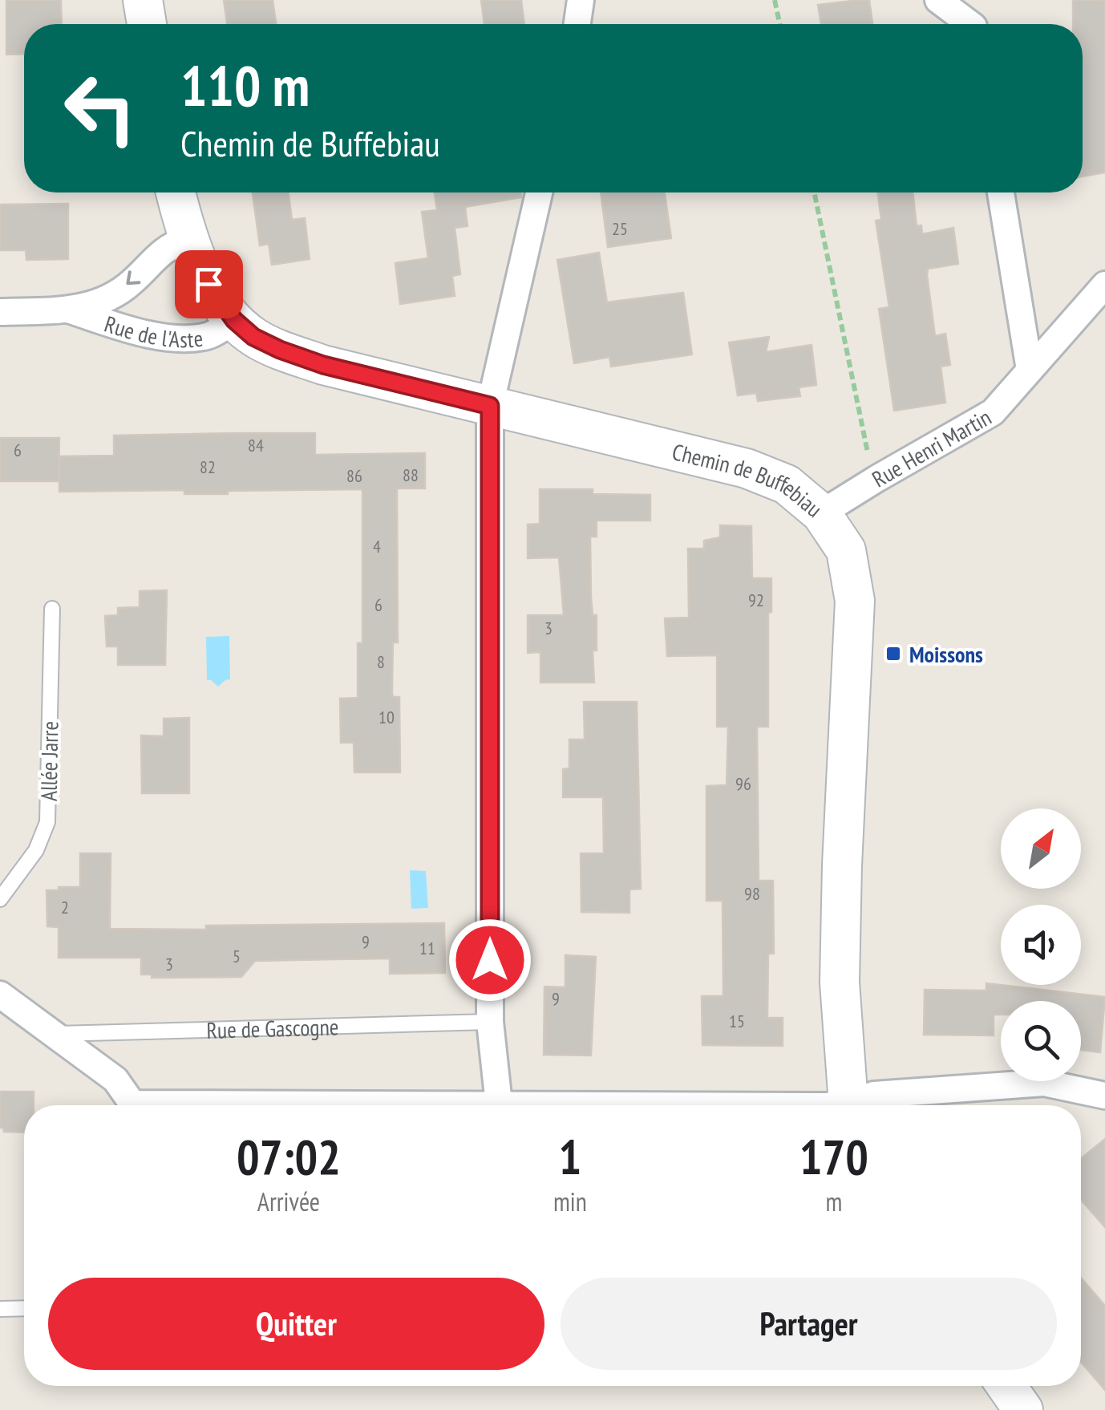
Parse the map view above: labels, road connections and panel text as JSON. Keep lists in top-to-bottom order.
{
  "streets": {
    "street": ["Rue de l'Aste", "Rue Henri Martin", "Chemin de Buffebiau"],
    "lane": ["Allée Jarre", "Rue de Gascogne"]
  },
  "crossings": [
    ["Rue de l'Aste", "Chemin de Buffebiau"],
    ["Rue Henri Martin", "Chemin de Buffebiau"]
  ],
  "one_way": ["Rue de l'Aste"],
  "places": {
    "transit": ["Moissons"]
  },
  "house_numbers": [
    "25",
    "84",
    "6",
    "82",
    "88",
    "86",
    "4",
    "92",
    "6",
    "3",
    "8",
    "10",
    "96",
    "98",
    "2",
    "9",
    "11",
    "5",
    "3",
    "9",
    "15"
  ],
  "north": "top right",
  "page": {
    "turn": ["110 m", "Chemin de Buffebiau"],
    "eta": [
      "07:02",
      "Arrivée",
      "1",
      "min",
      "170",
      "m"
    ],
    "buttons": ["Quitter", "Partager"]
  }
}
